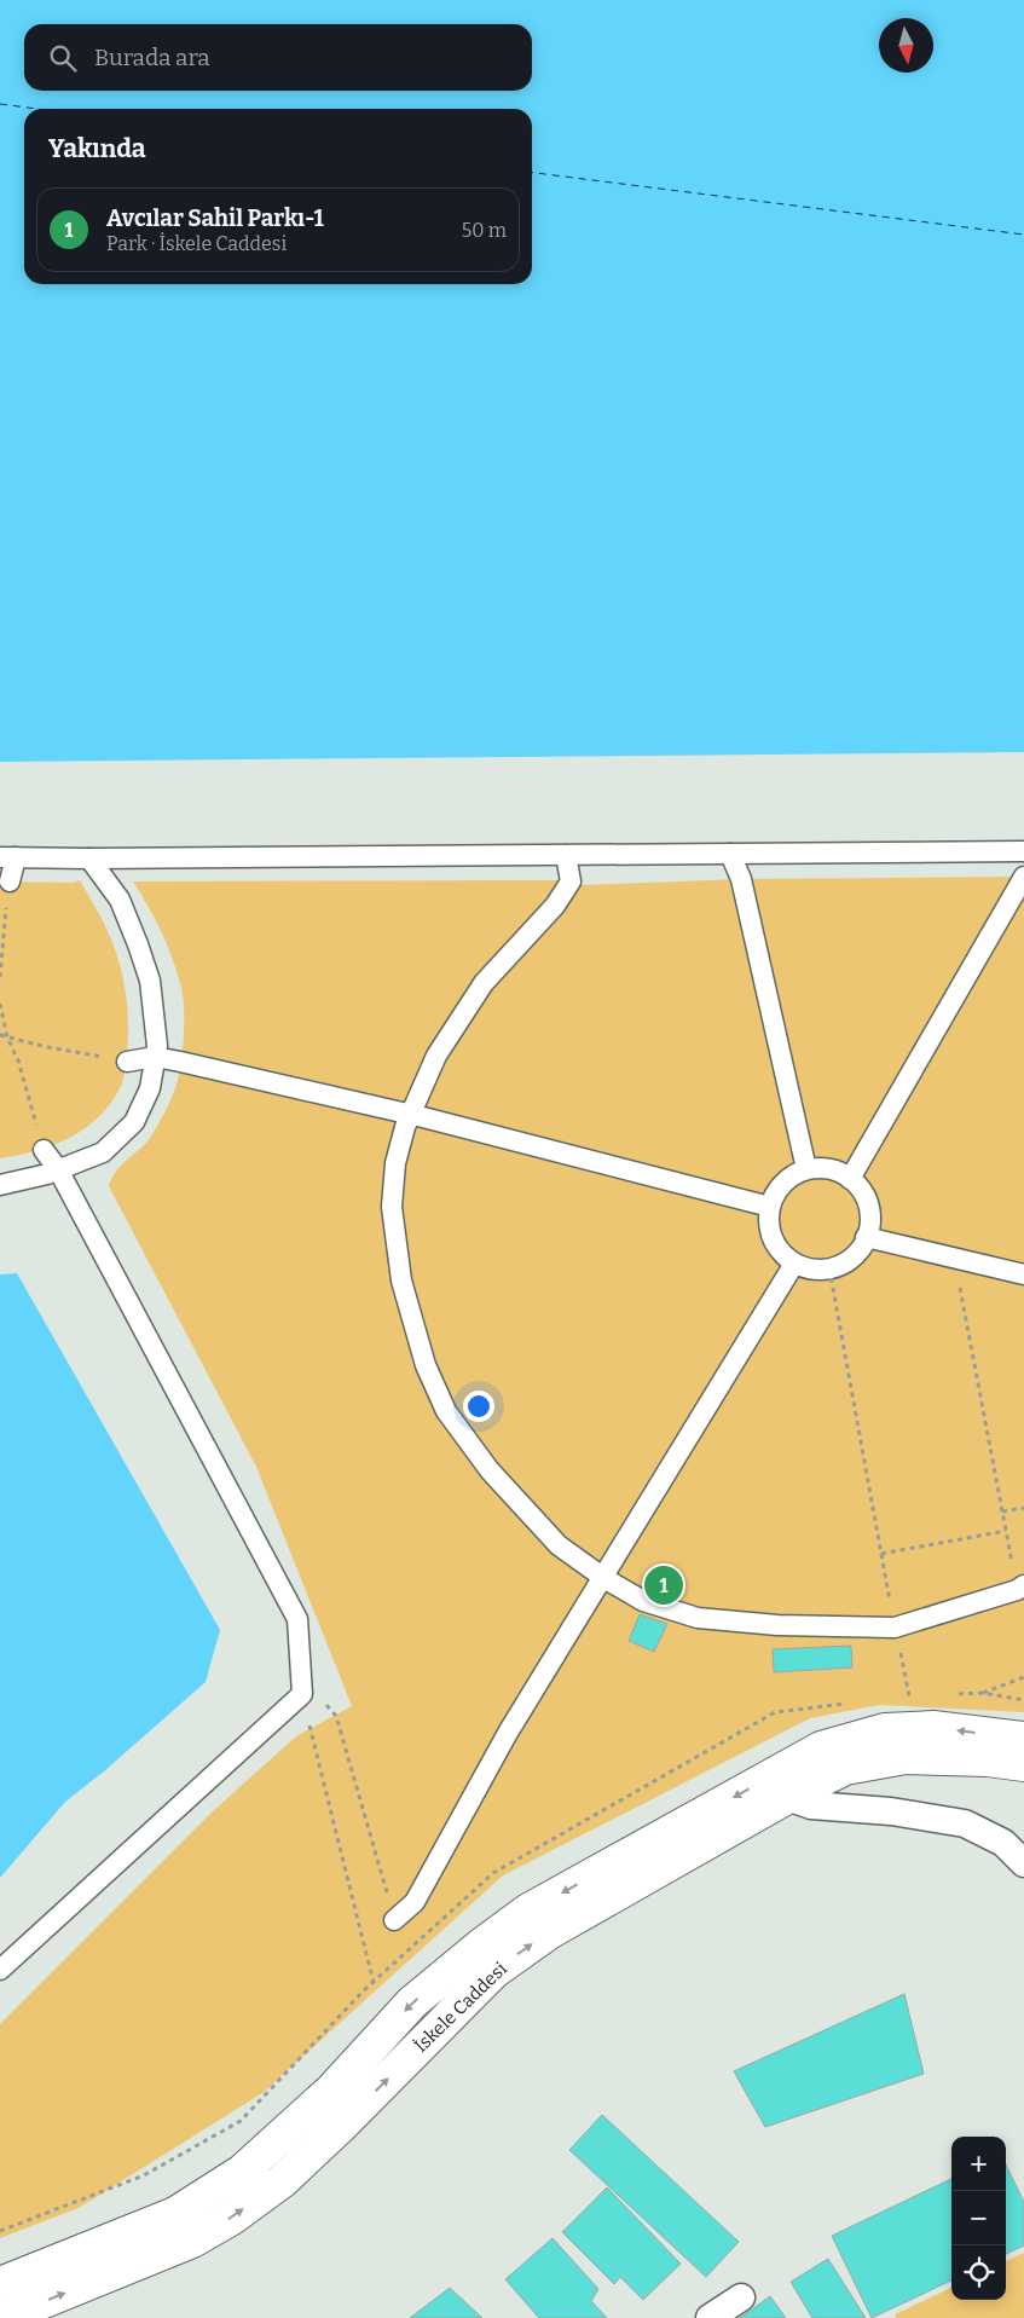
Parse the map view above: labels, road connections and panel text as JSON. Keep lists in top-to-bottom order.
{
  "streets": {
    "main road": ["İskele Caddesi"]
  },
  "north": "bottom",
  "page": {
    "search": "Burada ara",
    "heading": "Yakında",
    "list": [
      {
        "mark": "1",
        "name": "Avcılar Sahil Parkı-1",
        "note": "Park · İskele Caddesi",
        "value": "50 m"
      }
    ],
    "pins": "1",
    "map_buttons": ["+", "−"]
  }
}
